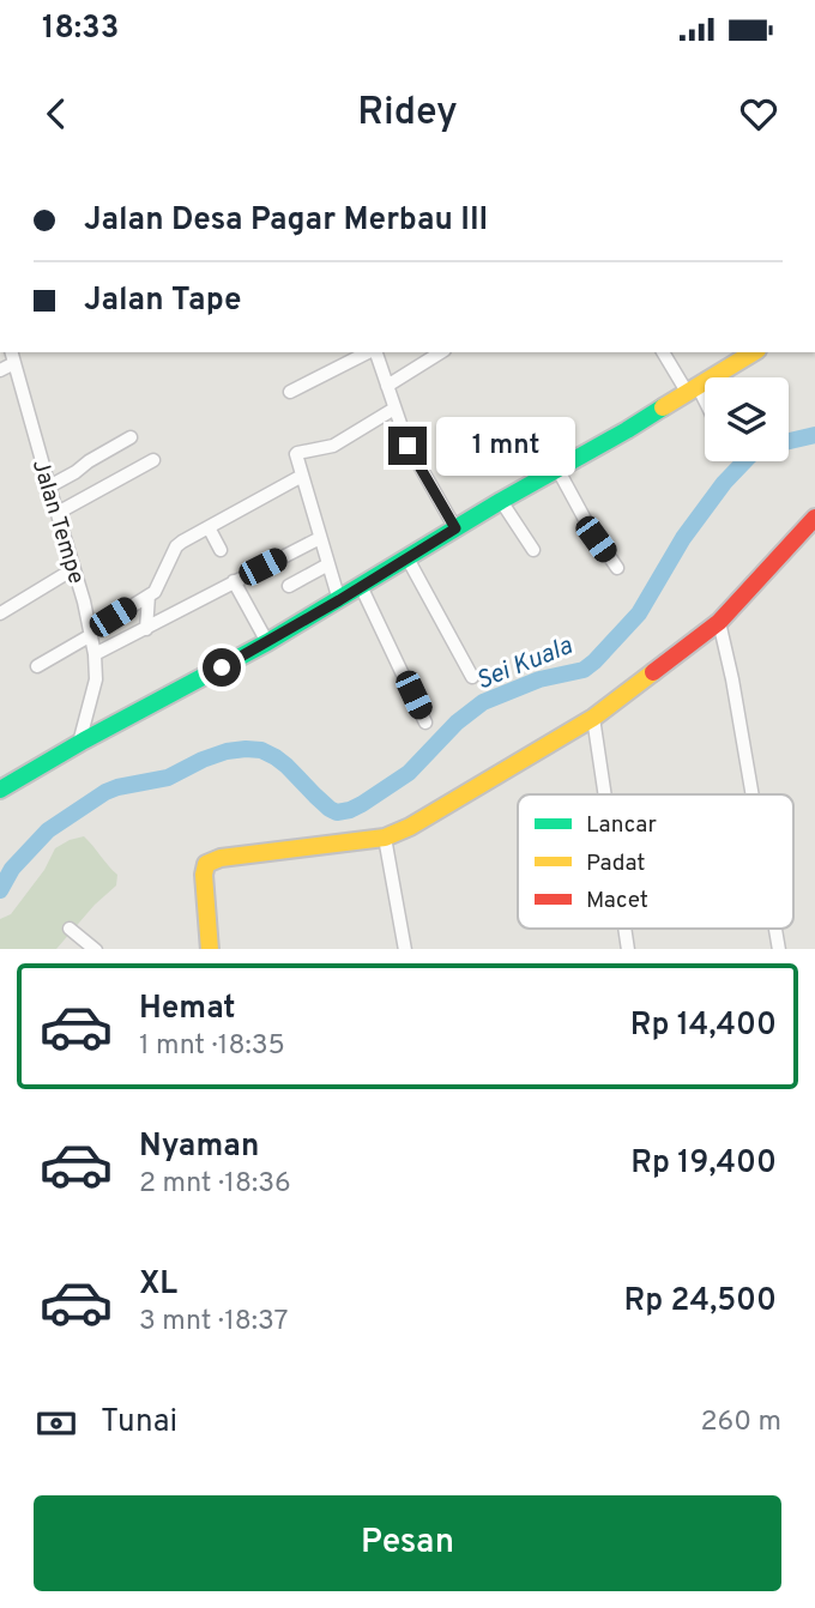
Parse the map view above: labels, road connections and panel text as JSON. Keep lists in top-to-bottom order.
{
  "streets": {
    "street": ["Jalan Tempe"]
  },
  "water": ["Sei Kuala"],
  "legend": ["Lancar", "Padat", "Macet"],
  "page": {
    "status": "18:33",
    "header": "Ridey",
    "banner": ["Jalan Desa Pagar Merbau III", "Jalan Tape"],
    "bubble": "1 mnt",
    "list": [
      {
        "name": "Hemat",
        "note": "1 mnt · 18:35",
        "value": "Rp 14,400"
      },
      {
        "name": "Nyaman",
        "note": "2 mnt · 18:36",
        "value": "Rp 19,400"
      },
      {
        "name": "XL",
        "note": "3 mnt · 18:37",
        "value": "Rp 24,500"
      }
    ],
    "pay": ["Tunai", "260 m"],
    "buttons": "Pesan"
  }
}
